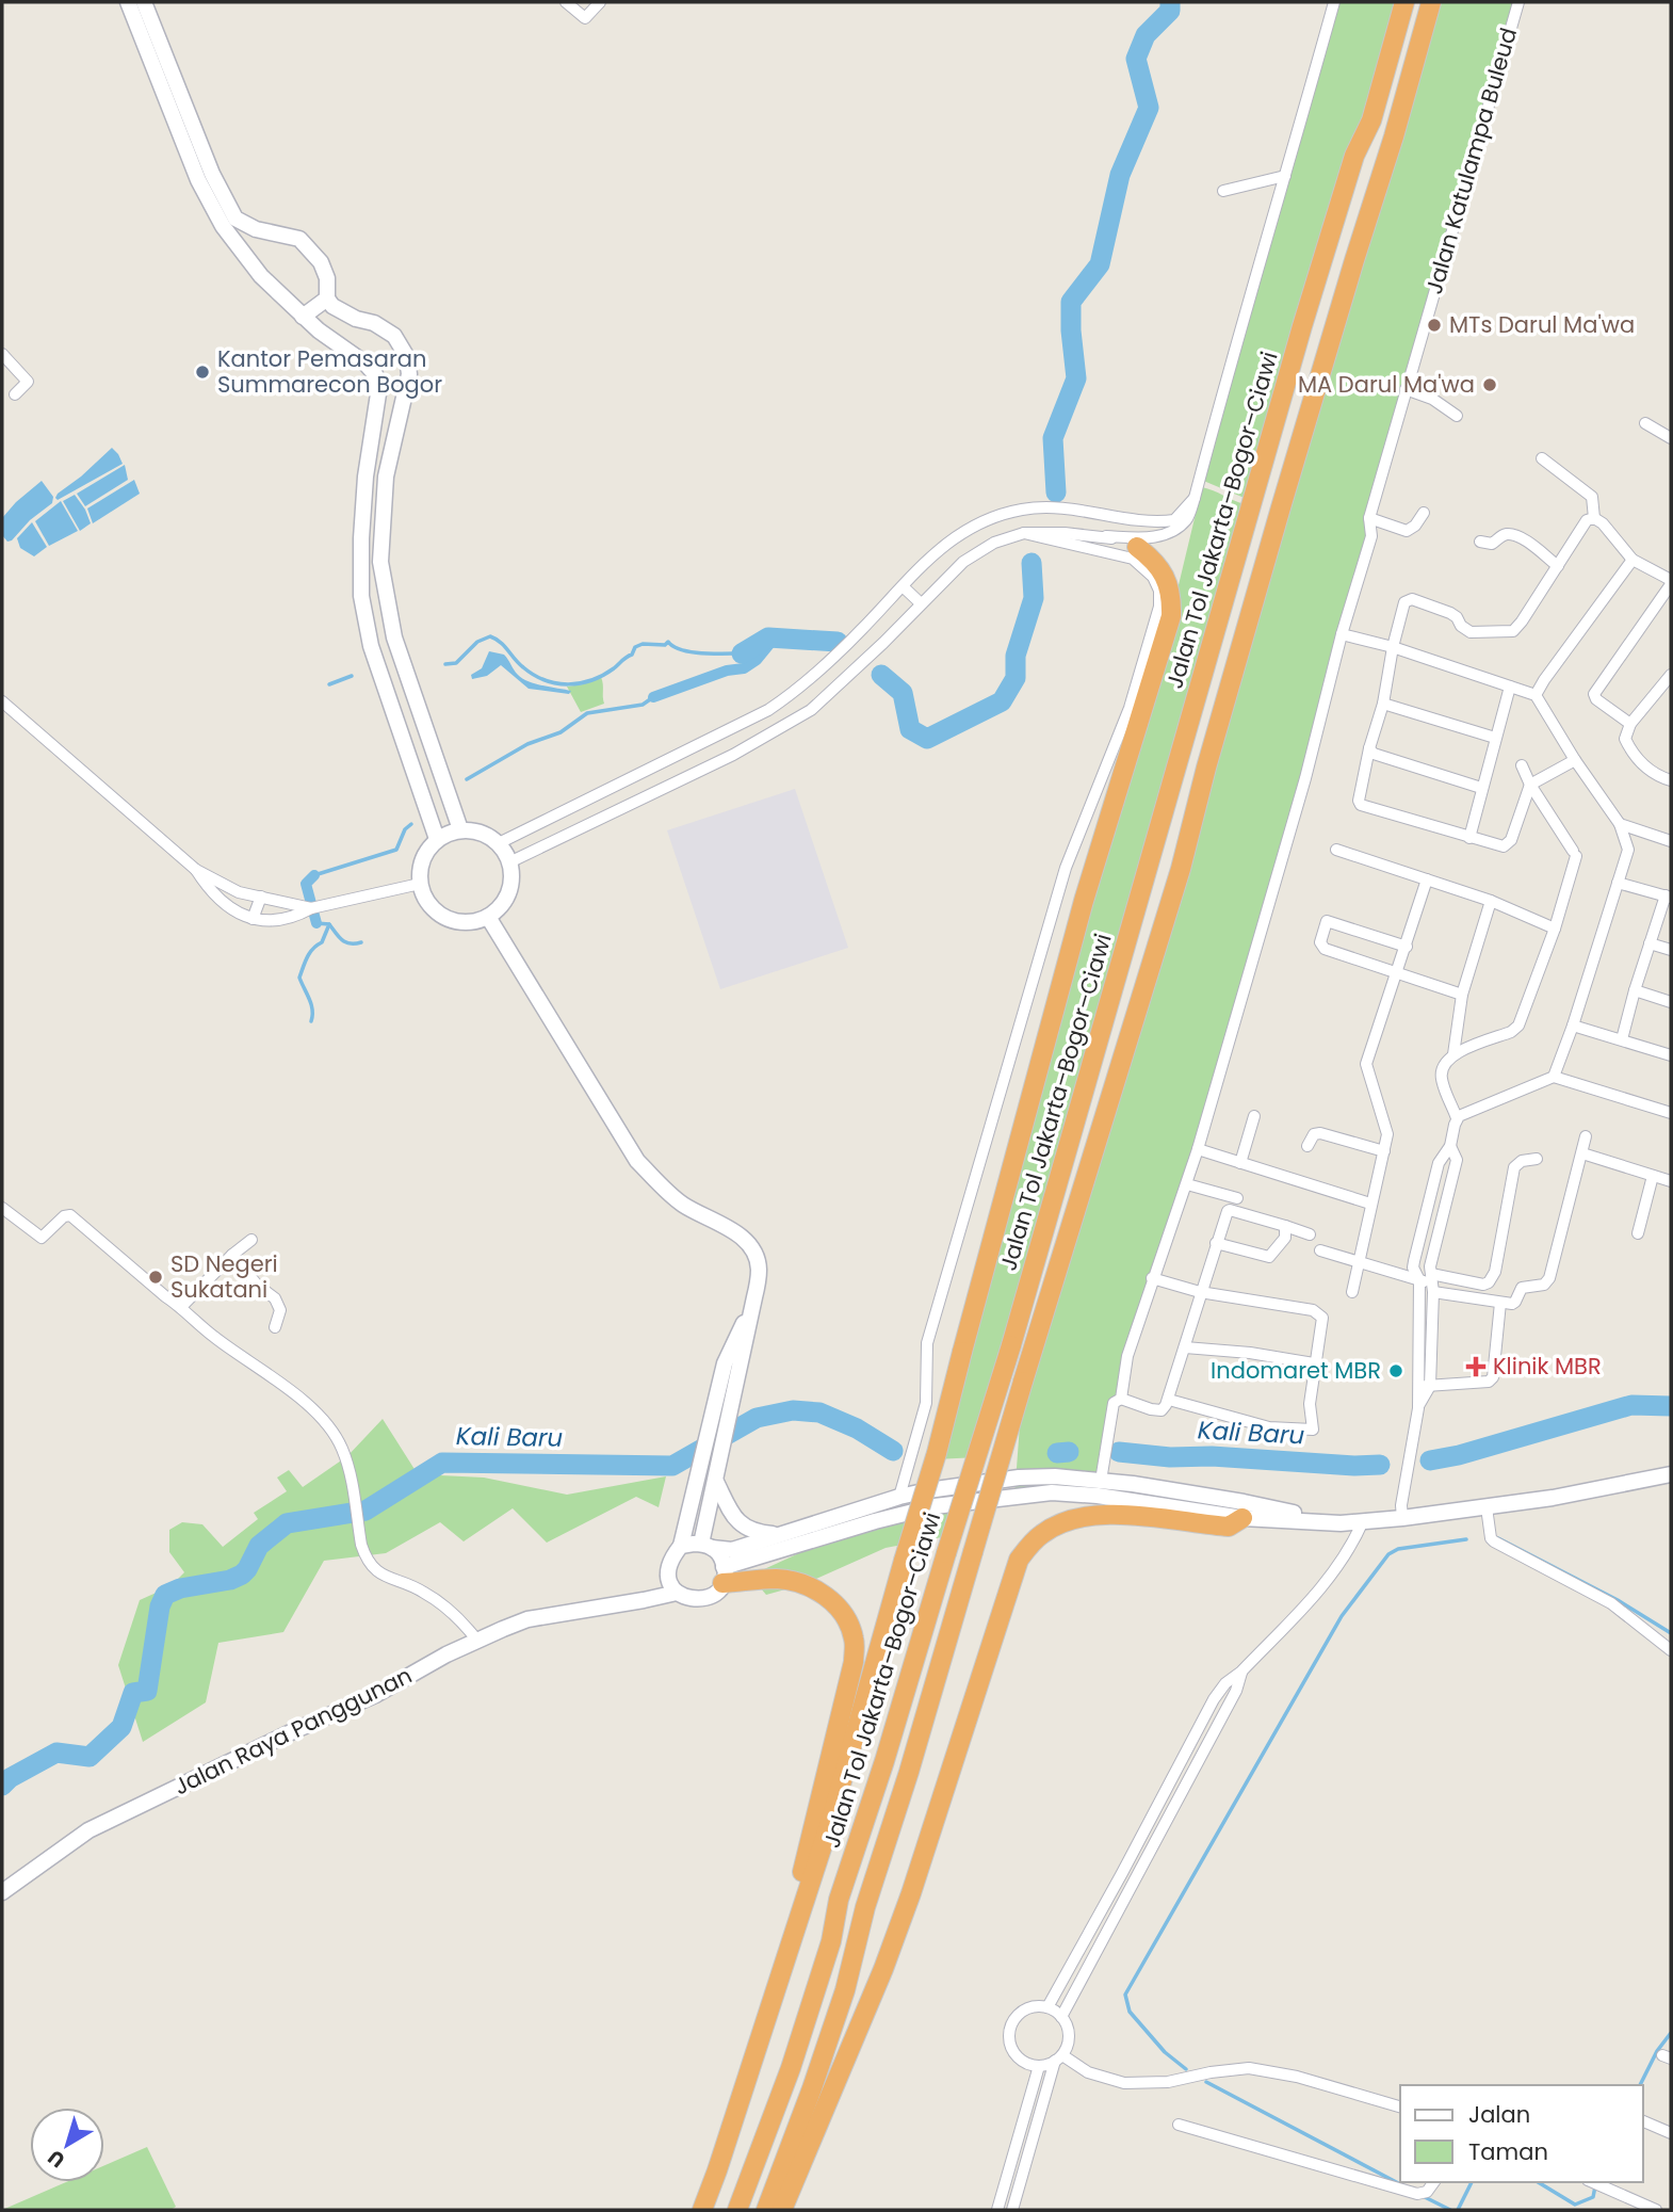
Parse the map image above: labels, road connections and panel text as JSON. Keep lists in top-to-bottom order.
{
  "streets": {
    "highway": ["Jalan Tol Jakarta–Bogor–Ciawi"],
    "street": ["Jalan Katulampa Buleud", "Jalan Raya Panggunan"]
  },
  "water": ["Kali Baru"],
  "places": {
    "other": [
      "MTs Darul Ma'wa",
      "Kantor Pemasaran Summarecon Bogor",
      "MA Darul Ma'wa",
      "SD Negeri Sukatani",
      "Indomaret MBR"
    ],
    "health": ["Klinik MBR"]
  },
  "legend": ["Jalan", "Taman"],
  "north": "bottom left"
}
